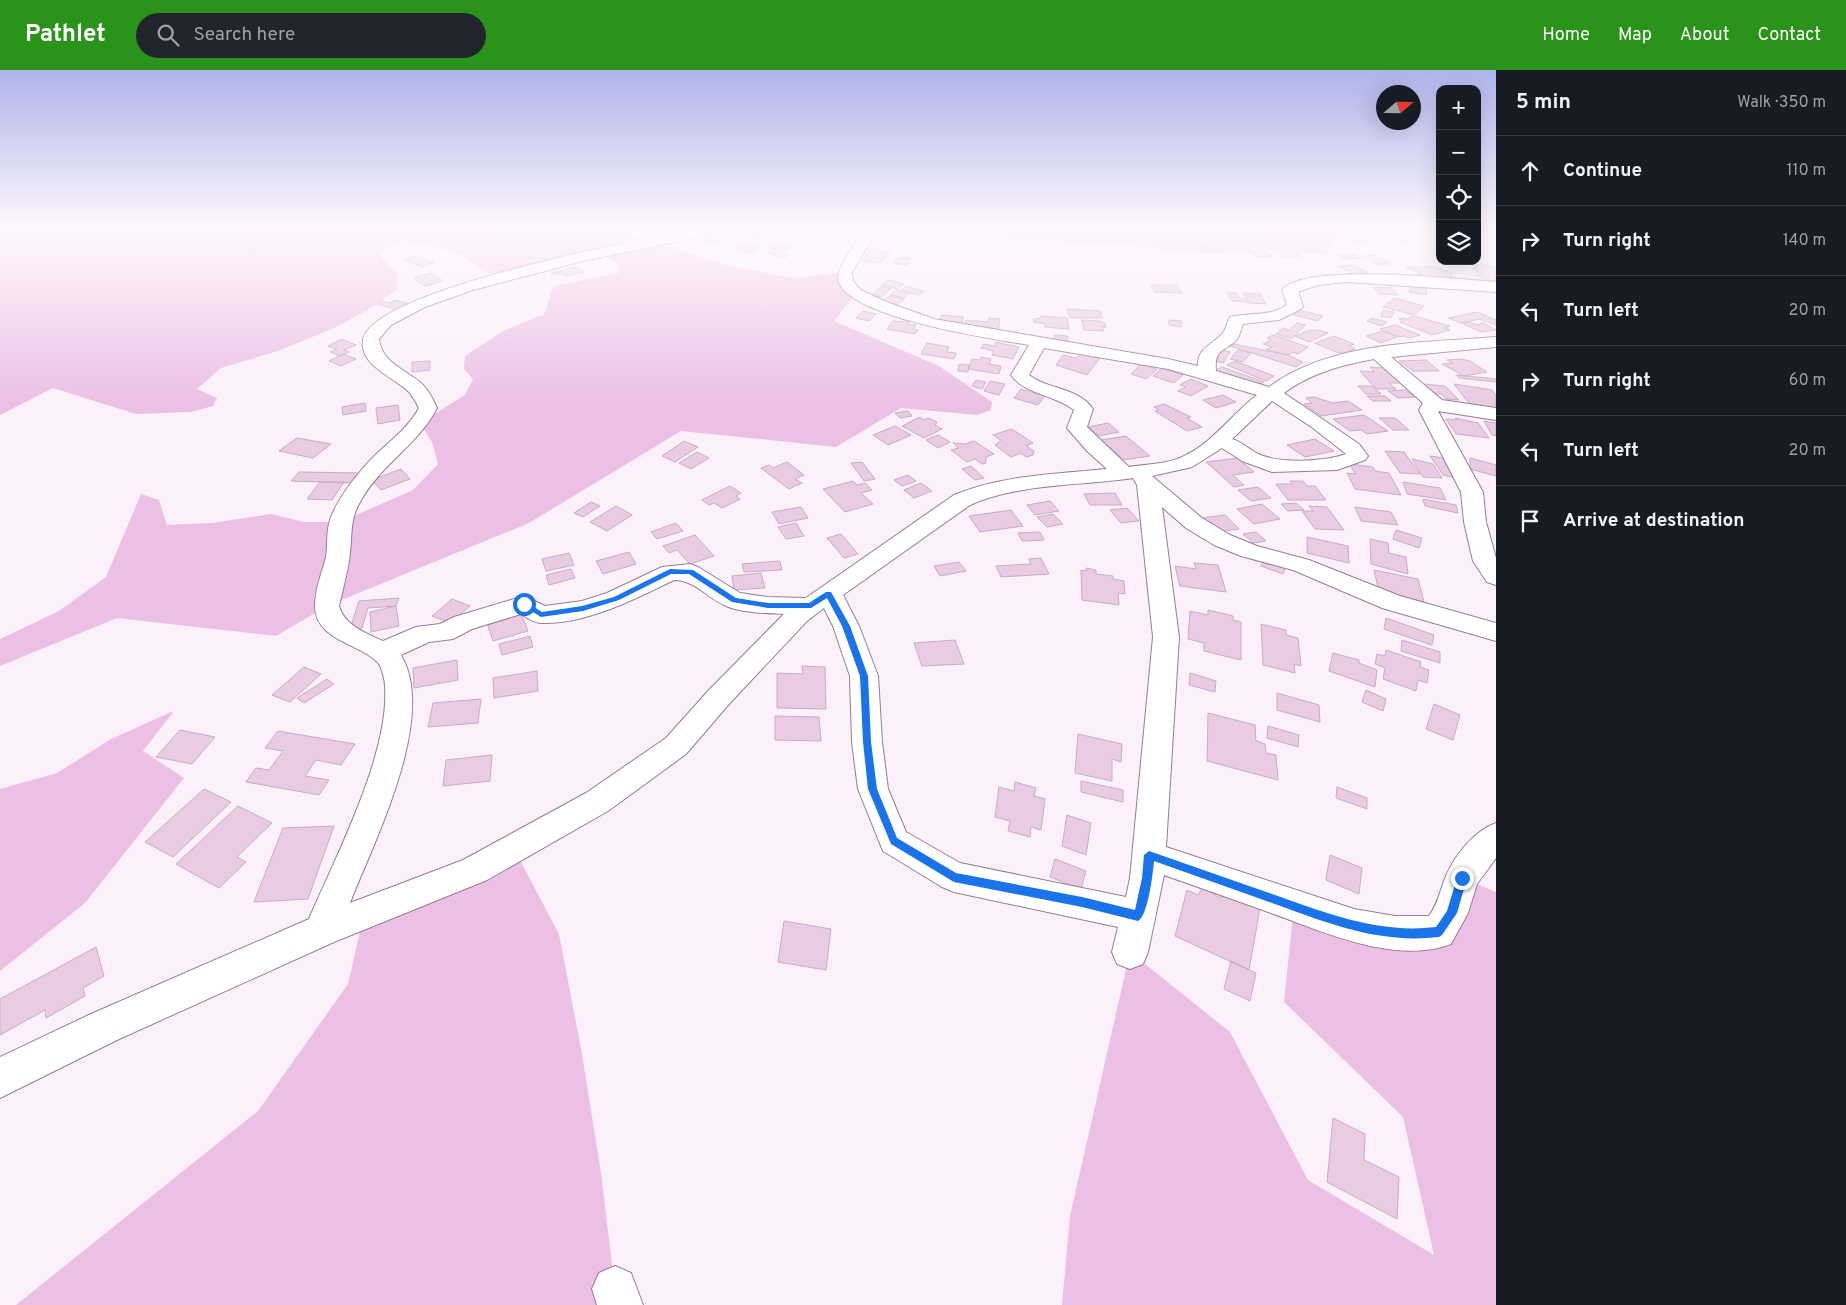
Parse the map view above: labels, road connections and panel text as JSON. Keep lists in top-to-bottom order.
{
  "north": "right",
  "page": {
    "header": "Pathlet",
    "search": "Search here",
    "nav": [
      "Home",
      "Map",
      "About",
      "Contact"
    ],
    "heading": ["5 min", "Walk · 350 m"],
    "map_buttons": ["+", "−"],
    "list": [
      ["Continue", "110 m"],
      ["Turn right", "140 m"],
      ["Turn left", "20 m"],
      ["Turn right", "60 m"],
      ["Turn left", "20 m"],
      "Arrive at destination"
    ]
  }
}
